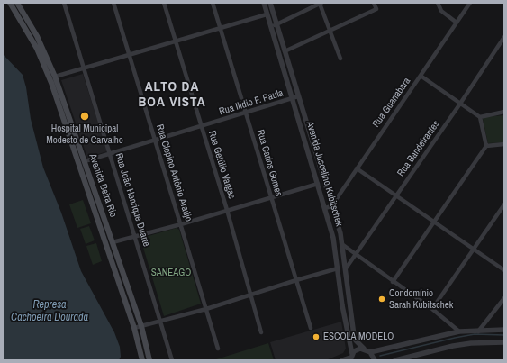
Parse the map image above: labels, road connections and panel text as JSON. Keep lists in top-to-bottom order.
{
  "streets": {
    "main road": ["Avenida Beira Rio"],
    "street": [
      "Rua Ilídio F. Paula",
      "Rua Guanabara",
      "Rua Bandeirantes",
      "Rua Carlos Gomes",
      "Rua Getúlio Vargas",
      "Rua Clepino Antônio Araújo",
      "Avenida Juscelino Kubitschek",
      "Rua João Henrique Duarte"
    ]
  },
  "crossings": [
    ["Rua Ilídio F. Paula", "Rua Carlos Gomes"],
    ["Rua Ilídio F. Paula", "Rua Getúlio Vargas"],
    ["Rua Ilídio F. Paula", "Rua Clepino Antônio Araújo"],
    ["Rua Ilídio F. Paula", "Avenida Juscelino Kubitschek"],
    ["Rua Ilídio F. Paula", "Avenida Beira Rio"],
    ["Rua Ilídio F. Paula", "Rua João Henrique Duarte"],
    ["Rua Guanabara", "Avenida Juscelino Kubitschek"],
    ["Rua Bandeirantes", "Avenida Juscelino Kubitschek"]
  ],
  "districts": ["ALTO DA BOA VISTA"],
  "water": ["Represa Cachoeira Dourada"],
  "parks": ["SANEAGO"],
  "places": ["Hospital Municipal Modesto de Carvalho", "Condomínio Sarah Kubitschek", "ESCOLA MODELO"]
}
